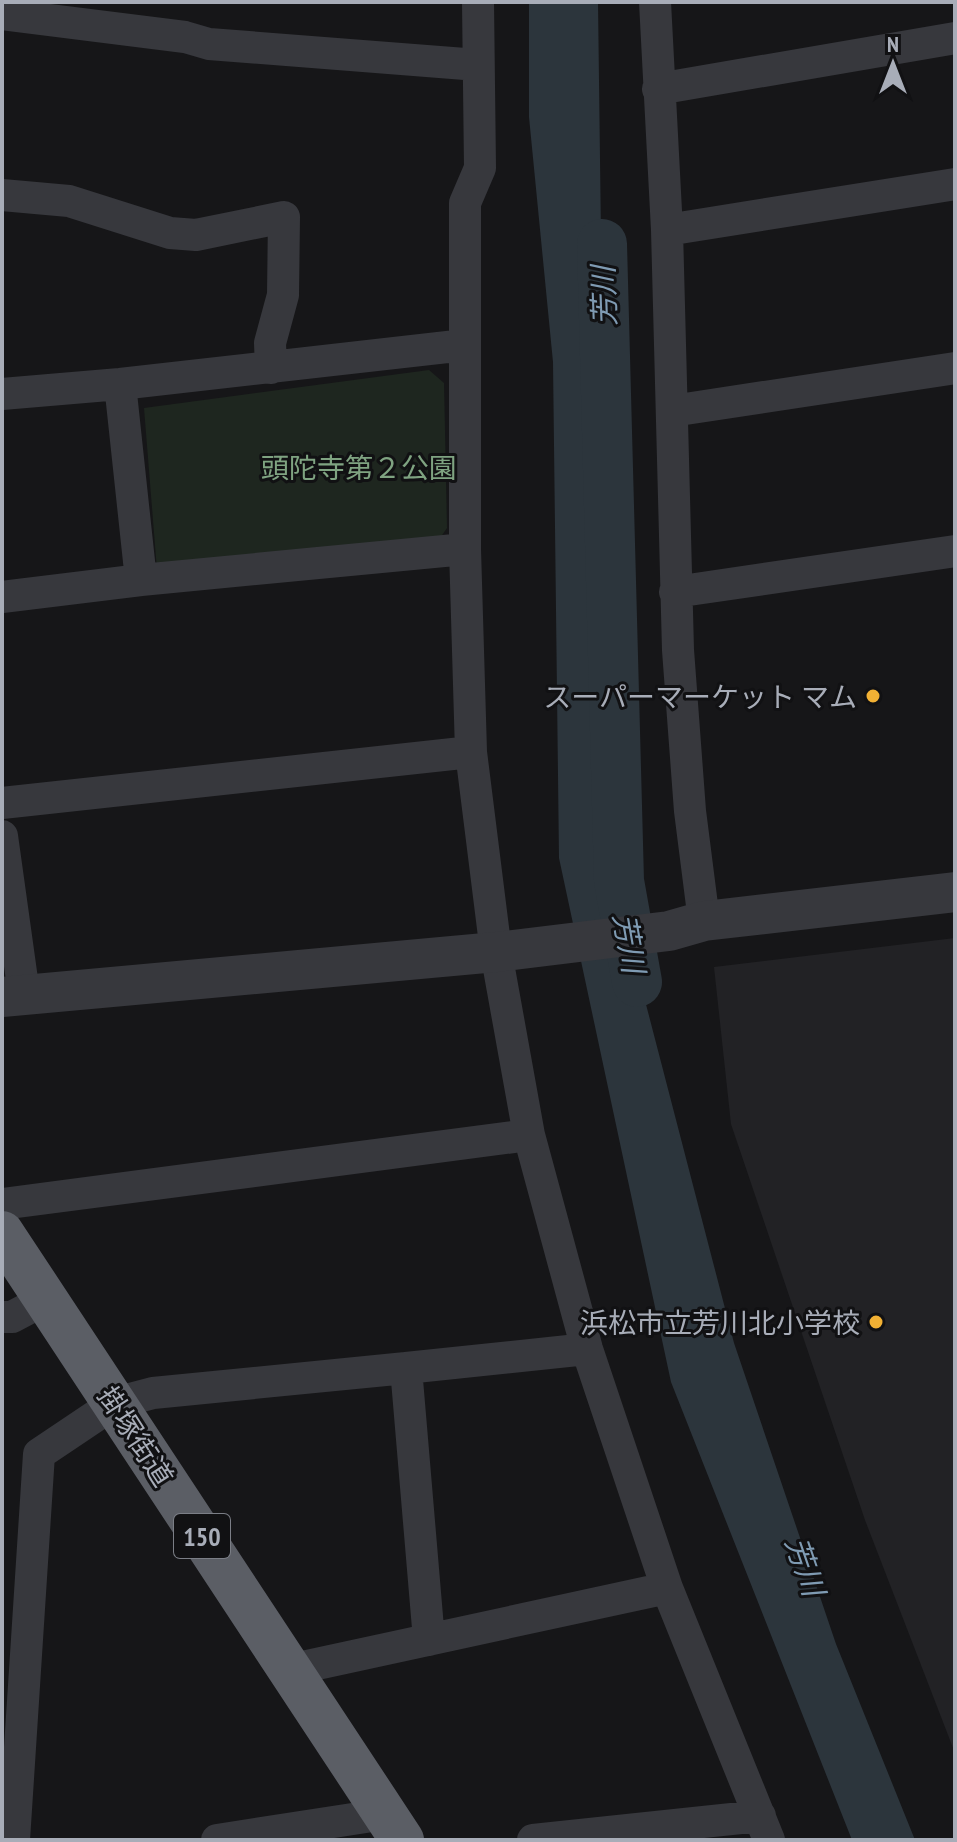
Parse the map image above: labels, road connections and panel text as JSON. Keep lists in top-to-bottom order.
{
  "streets": {
    "highway": ["掛塚街道", "150"]
  },
  "water": ["芳川"],
  "parks": ["頭陀寺第２公園"],
  "places": ["スーパーマーケット マム", "浜松市立芳川北小学校"],
  "north": "top"
}
